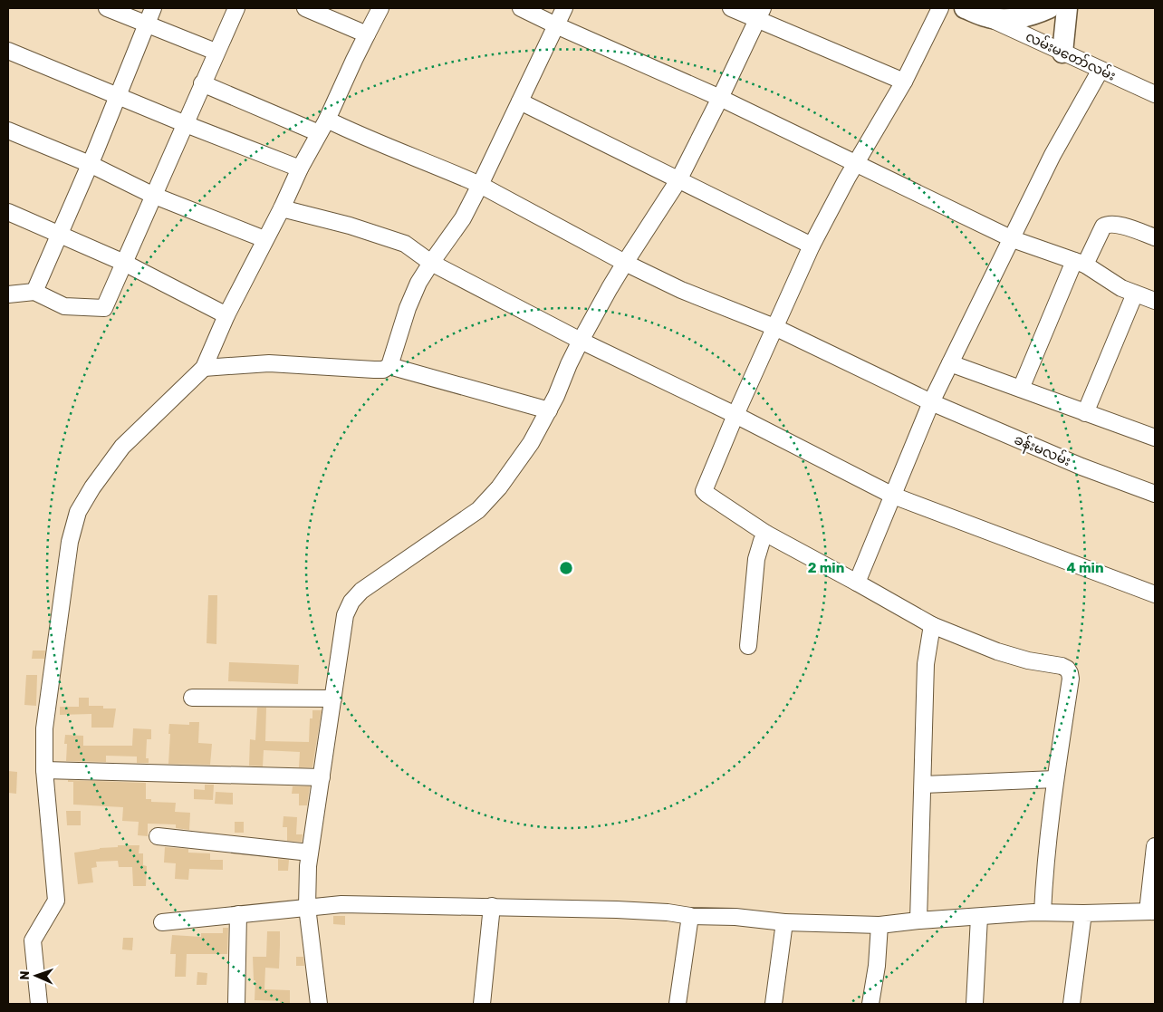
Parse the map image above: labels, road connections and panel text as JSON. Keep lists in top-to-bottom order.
{
  "streets": {
    "street": ["လမ်းမတော်လမ်း", "ခန်းမလမ်း"]
  },
  "north": "left",
  "rings": ["2 min", "4 min"]
}
